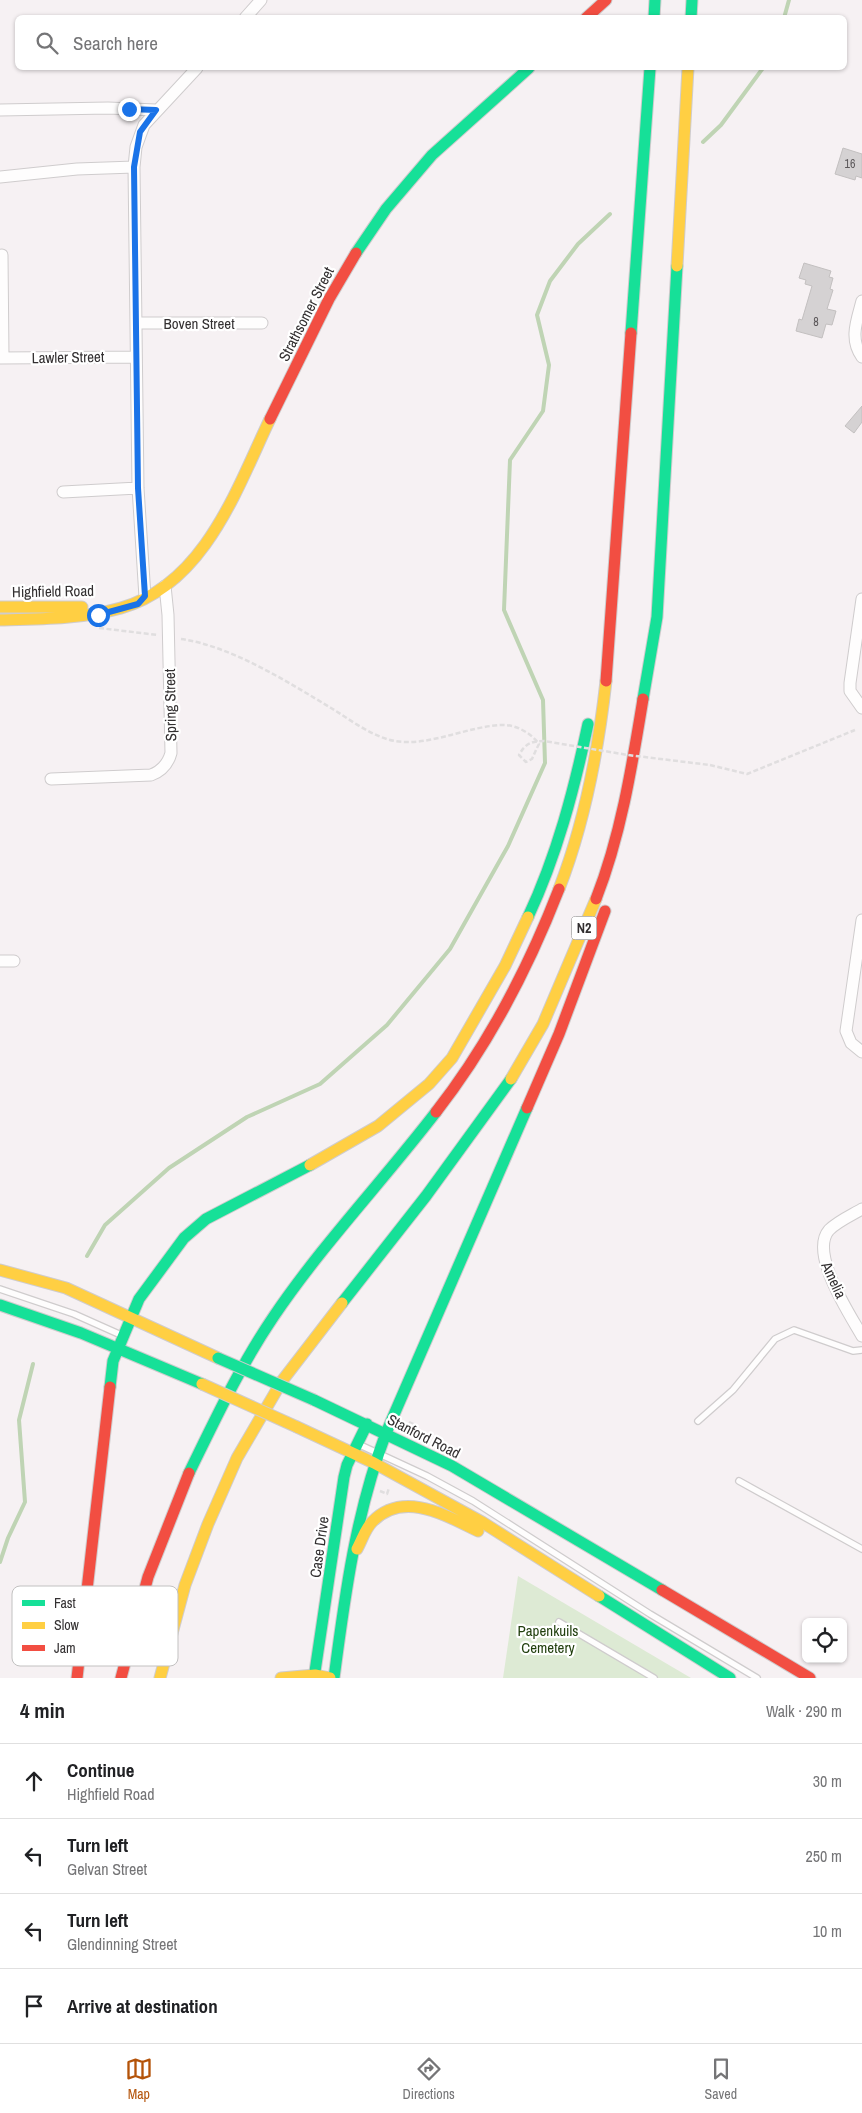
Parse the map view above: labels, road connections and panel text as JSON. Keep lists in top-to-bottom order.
{
  "streets": {
    "main road": [
      "Strathsomer Street",
      "Highfield Road",
      "N2",
      "Stanford Road",
      "Case Drive"
    ],
    "street": [
      "Boven Street",
      "Lawler Street",
      "Spring Street",
      "Amelia"
    ]
  },
  "crossings": [
    ["Strathsomer Street", "Highfield Road"],
    ["Strathsomer Street", "Spring Street"],
    ["Stanford Road", "Case Drive"]
  ],
  "parks": ["Papenkuils Cemetery"],
  "house_numbers": ["16", "8"],
  "legend": ["Fast", "Slow", "Jam"],
  "page": {
    "search": "Search here",
    "heading": ["4 min", "Walk · 290 m"],
    "list": [
      ["Continue", "Highfield Road", "30 m"],
      ["Turn left", "Gelvan Street", "250 m"],
      ["Turn left", "Glendinning Street", "10 m"],
      "Arrive at destination"
    ],
    "nav": ["Map", "Directions", "Saved"]
  }
}
